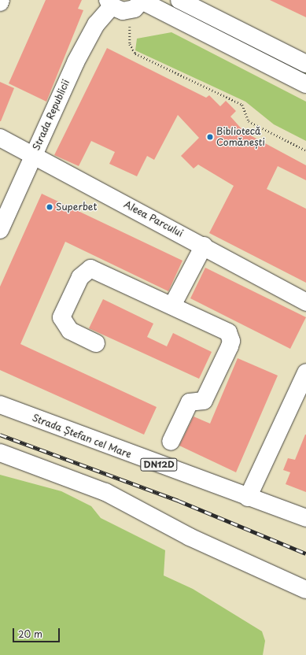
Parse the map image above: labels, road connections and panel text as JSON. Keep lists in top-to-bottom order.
{
  "streets": {
    "street": [
      "Strada Republicii",
      "Aleea Parcului",
      "Strada Ștefan cel Mare",
      "DN12D"
    ]
  },
  "crossings": [
    ["Strada Republicii", "Aleea Parcului"]
  ],
  "places": ["Bibliotecă Comănești", "Superbet"],
  "scale_bar": "20 m"
}
